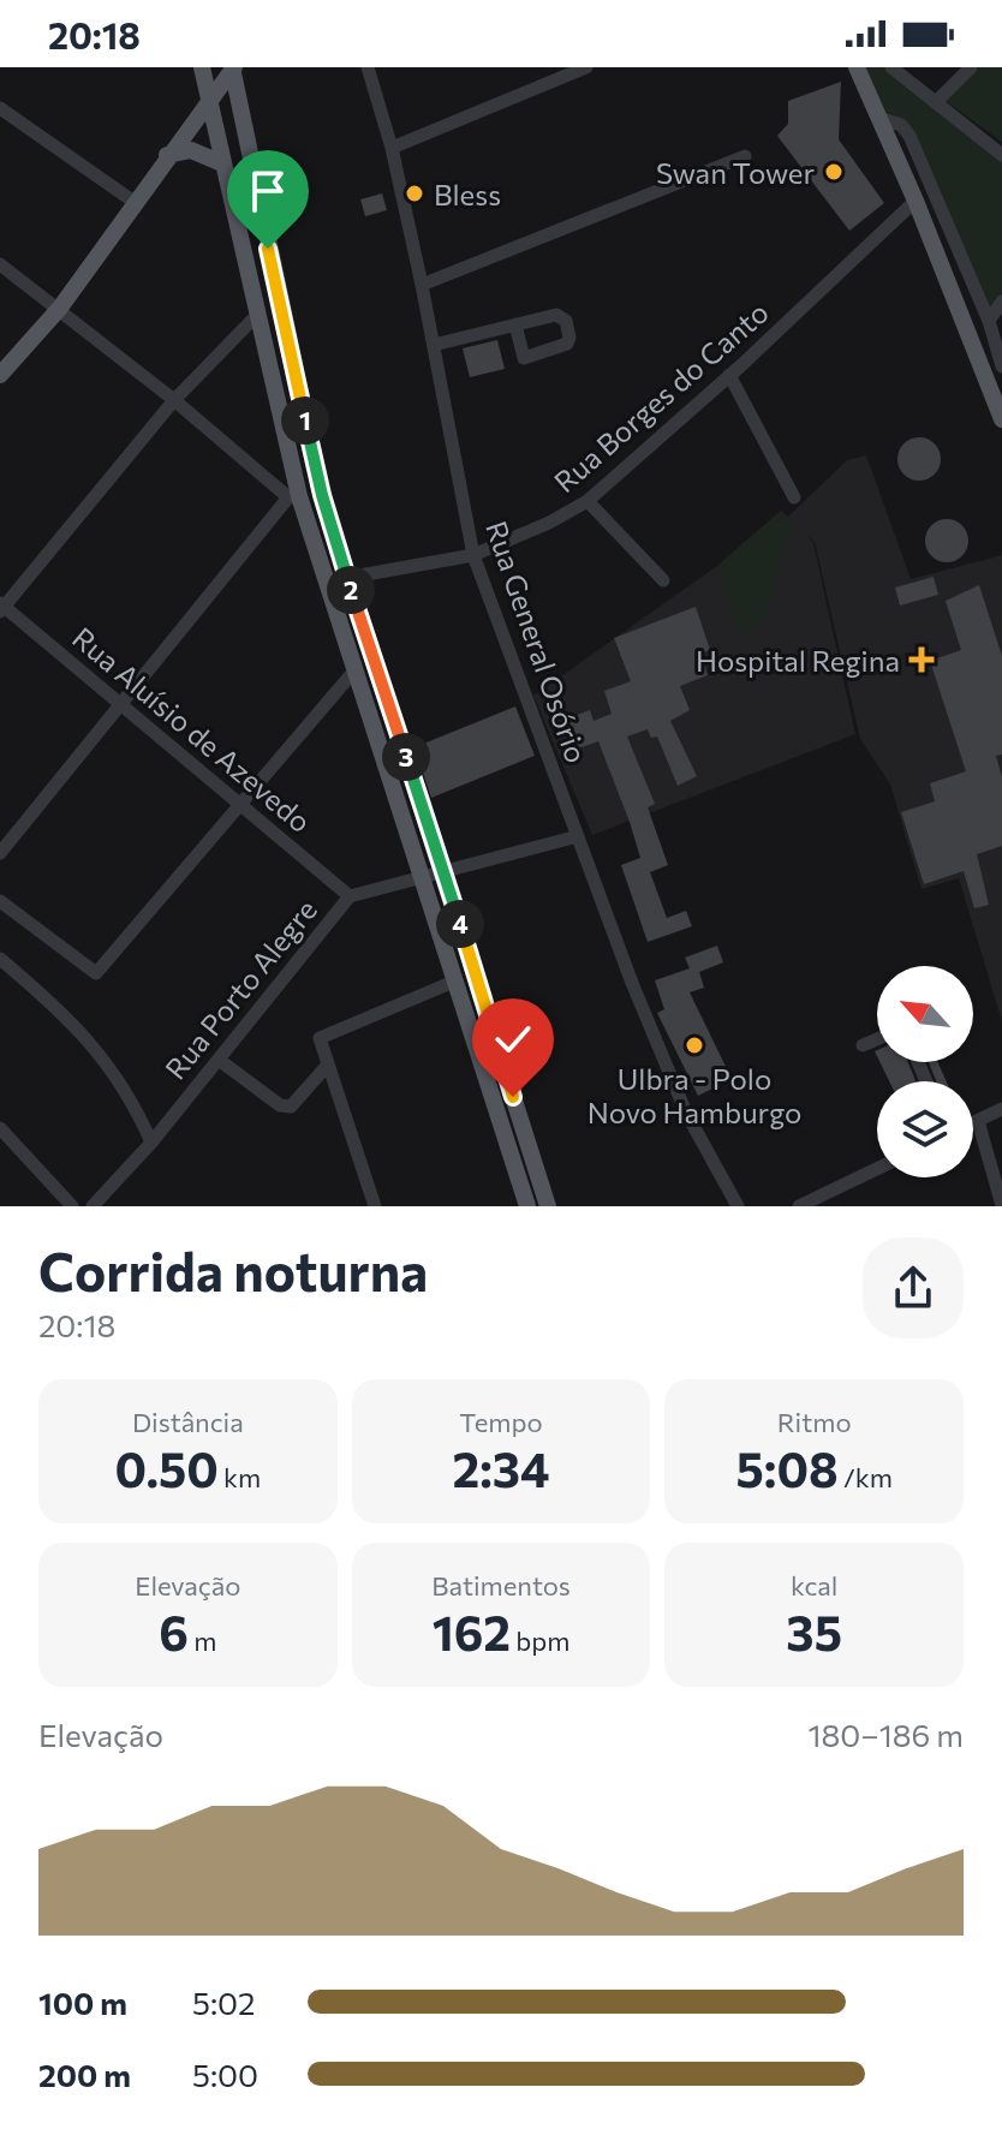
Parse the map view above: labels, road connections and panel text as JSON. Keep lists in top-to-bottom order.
{
  "streets": {
    "street": [
      "Rua Borges do Canto",
      "Rua General Osório",
      "Rua Aluísio de Azevedo",
      "Rua Porto Alegre"
    ]
  },
  "crossings": [
    ["Rua Borges do Canto", "Rua General Osório"],
    ["Rua General Osório", "Rua Porto Alegre"],
    ["Rua Aluísio de Azevedo", "Rua Porto Alegre"]
  ],
  "places": {
    "other": ["Swan Tower", "Bless", "Ulbra - Polo Novo Hamburgo"],
    "health": ["Hospital Regina"]
  },
  "north": "top left",
  "page": {
    "status": "20:18",
    "pins": [
      "1",
      "2",
      "3",
      "4"
    ],
    "heading": ["Corrida noturna", "20:18"],
    "stats": [
      ["Distância", "0.50 km"],
      ["Tempo", "2:34"],
      ["Ritmo", "5:08 /km"],
      ["Elevação", "6 m"],
      ["Batimentos", "162 bpm"],
      ["kcal", "35"]
    ],
    "chart": ["Elevação", "180–186 m"],
    "list": [
      {
        "name": "100 m",
        "note": "5:02"
      },
      {
        "name": "200 m",
        "note": "5:00"
      }
    ]
  }
}
